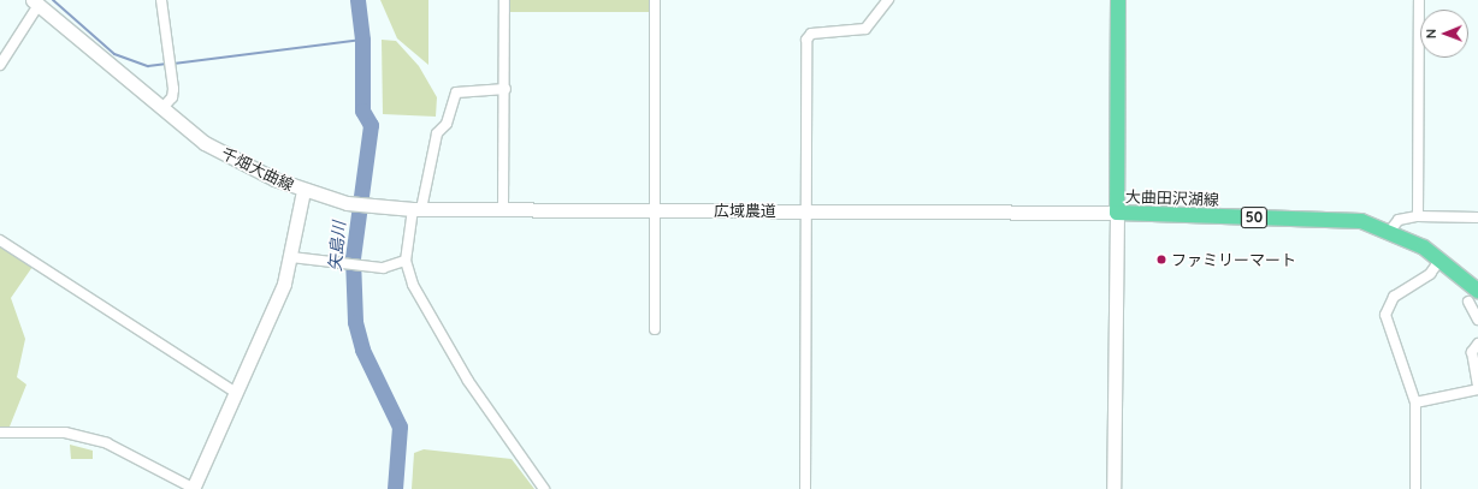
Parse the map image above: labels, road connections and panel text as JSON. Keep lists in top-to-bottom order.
{
  "streets": {
    "main road": ["大曲田沢湖線", "50"],
    "street": ["千畑大曲線", "広域農道"]
  },
  "crossings": [
    ["千畑大曲線", "広域農道"],
    ["大曲田沢湖線", "広域農道"]
  ],
  "water": ["矢島川"],
  "places": ["ファミリーマート"],
  "north": "left"
}
